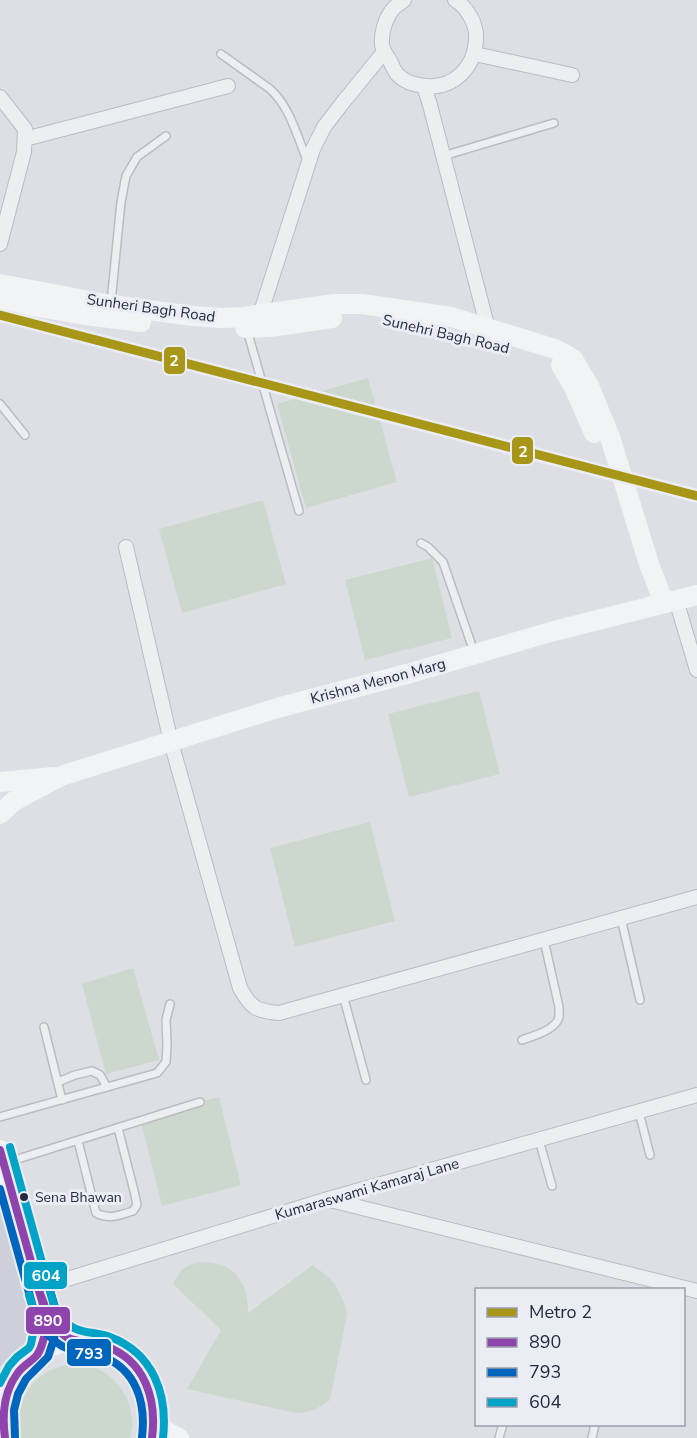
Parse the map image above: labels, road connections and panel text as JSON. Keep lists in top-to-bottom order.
{
  "streets": {
    "street": [
      "Sunheri Bagh Road",
      "Sunehri Bagh Road",
      "Krishna Menon Marg",
      "Kumaraswami Kamaraj Lane"
    ]
  },
  "crossings": [
    ["Sunheri Bagh Road", "Sunehri Bagh Road"],
    ["Sunheri Bagh Road", "Krishna Menon Marg"],
    ["Sunehri Bagh Road", "Krishna Menon Marg"]
  ],
  "places": ["Sena Bhawan"],
  "lines": [
    "metro line 2",
    "transit line 604",
    "transit line 890",
    "transit line 793"
  ],
  "legend": [
    "Metro 2",
    "890",
    "793",
    "604"
  ]
}
